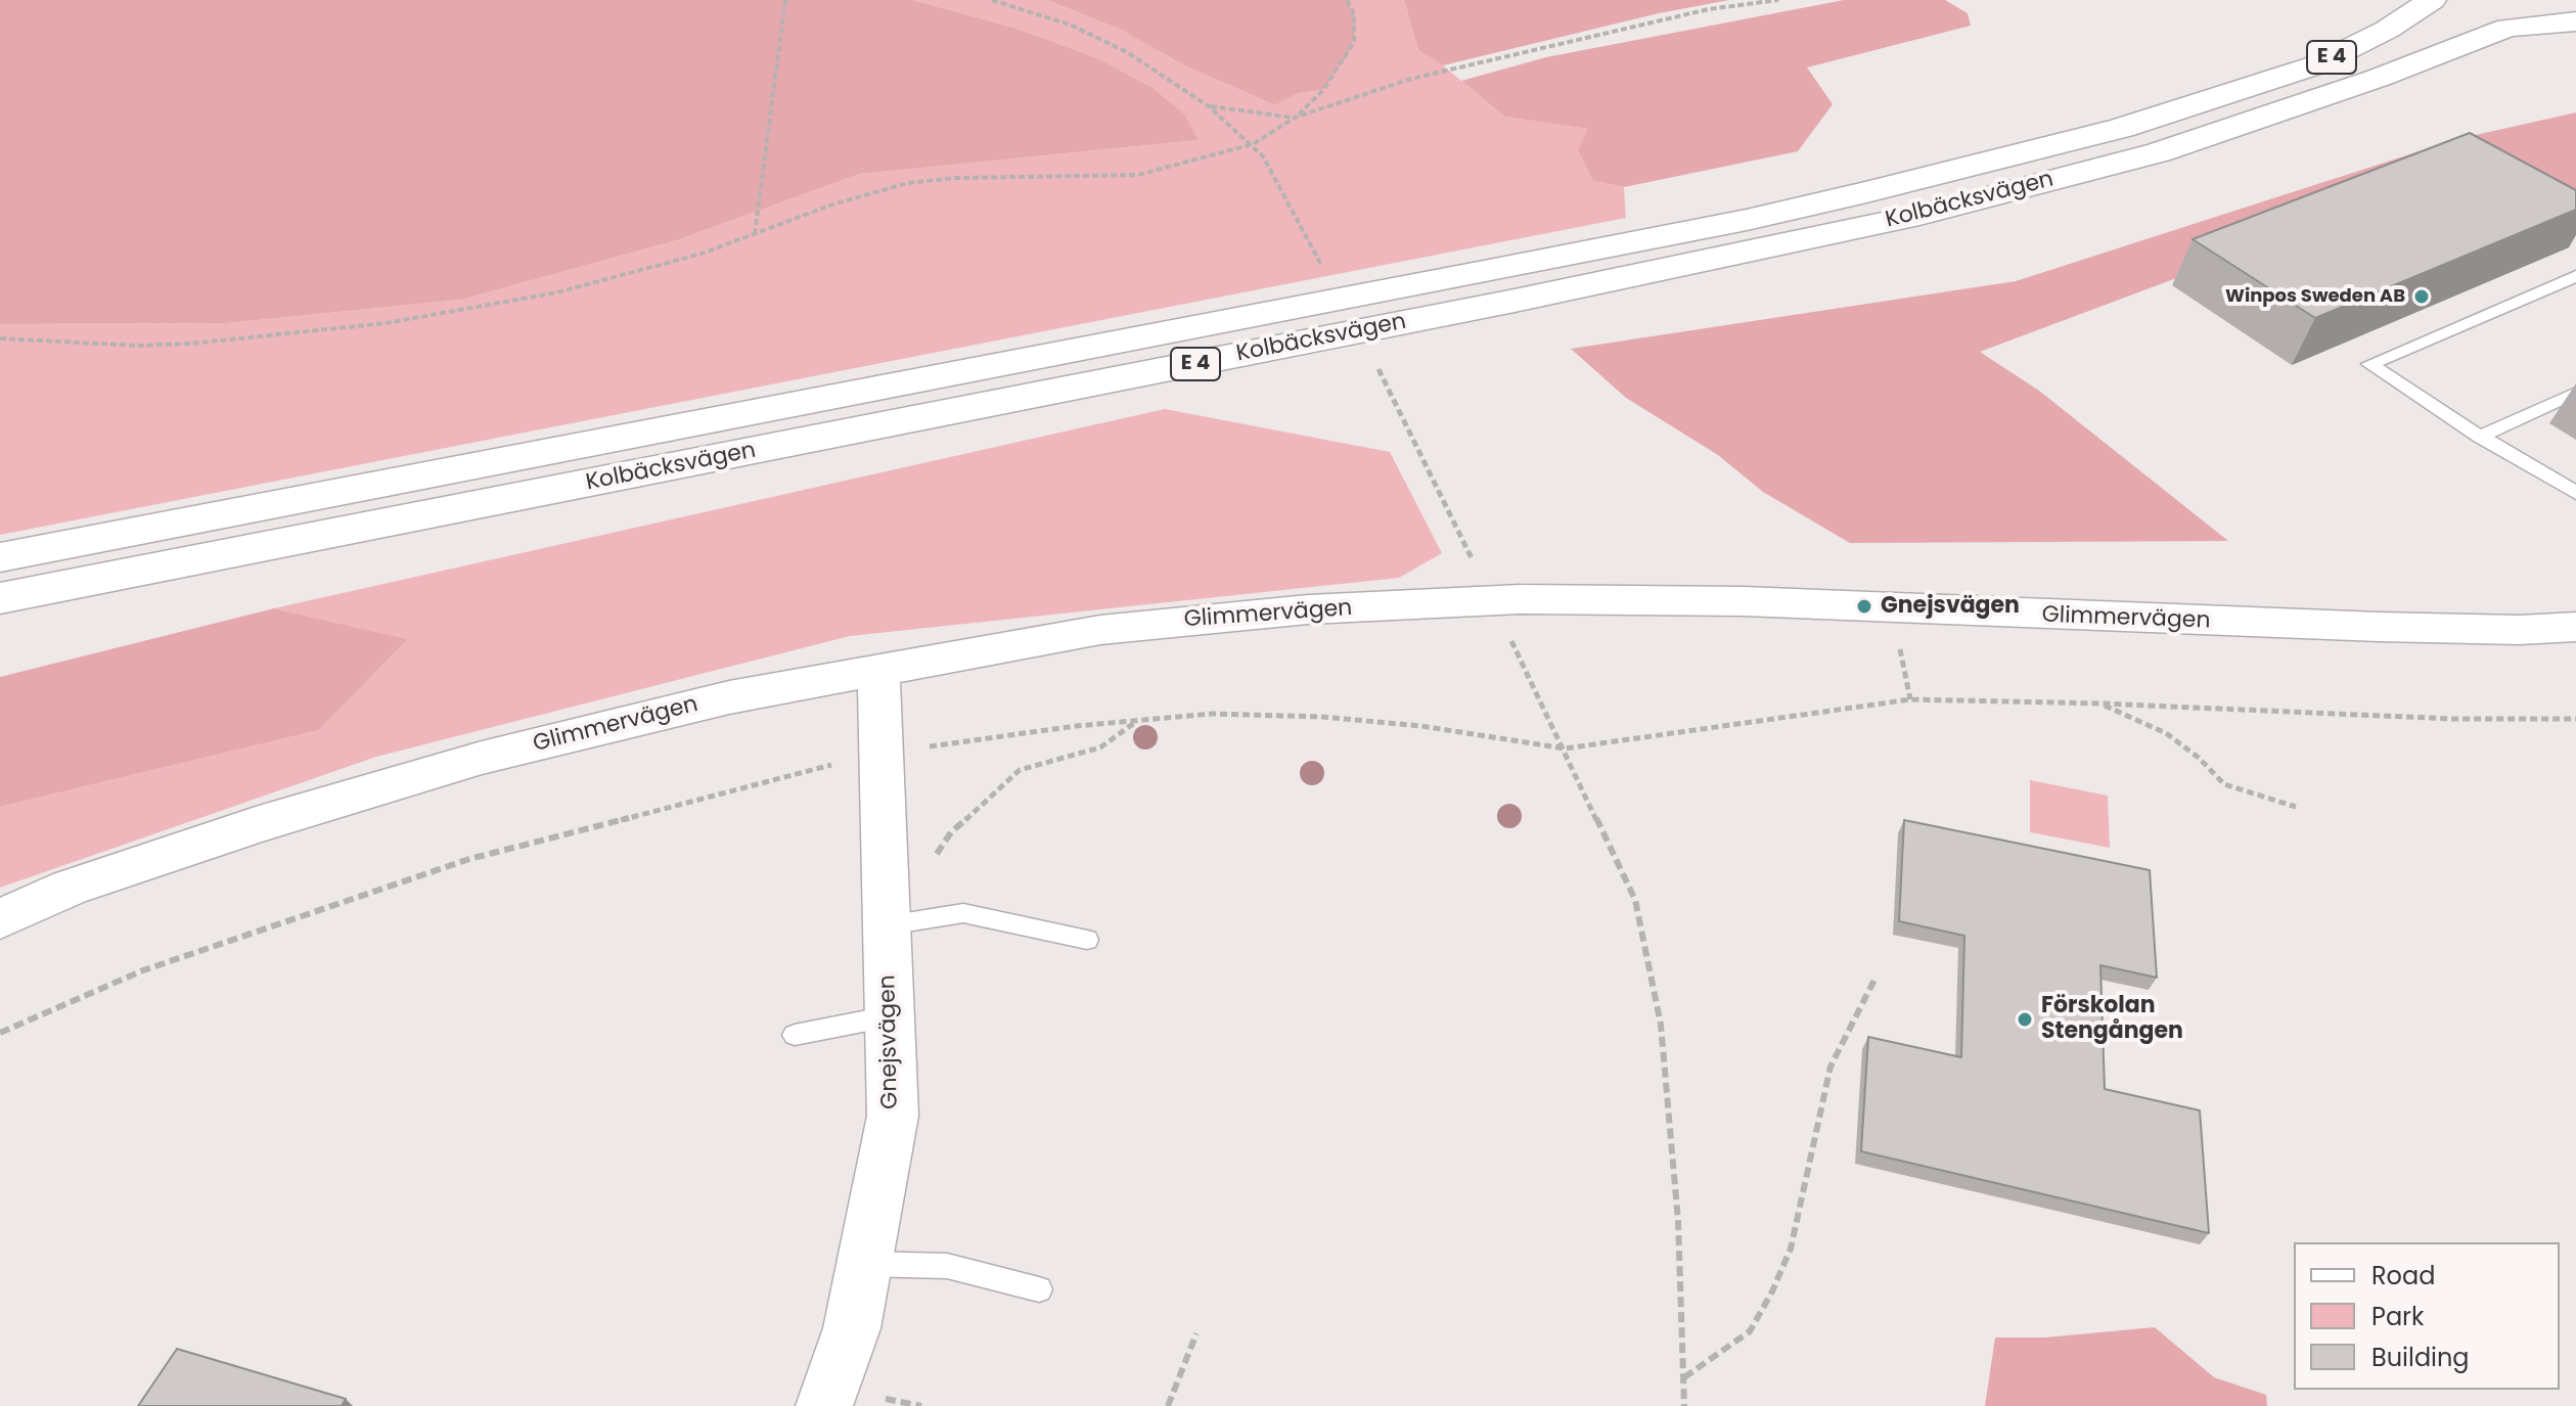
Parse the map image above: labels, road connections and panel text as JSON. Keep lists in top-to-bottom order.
{
  "streets": {
    "highway": ["E 4", "Kolbäcksvägen"],
    "street": ["Glimmervägen", "Gnejsvägen"]
  },
  "crossings": [
    ["Glimmervägen", "Gnejsvägen"]
  ],
  "places": ["Winpos Sweden AB", "Gnejsvägen", "Förskolan Stengången"],
  "legend": ["Road", "Park", "Building"]
}
